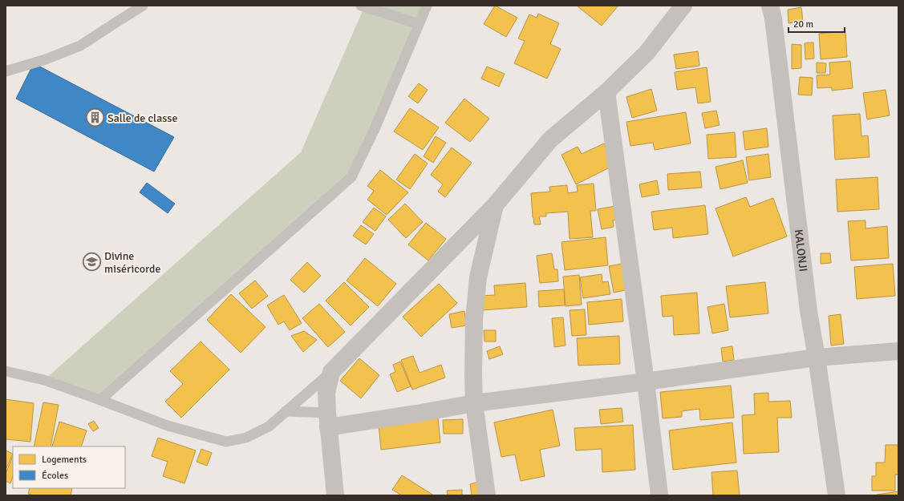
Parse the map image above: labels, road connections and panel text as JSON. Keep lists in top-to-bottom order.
{
  "streets": {
    "street": ["KALONJI"]
  },
  "places": {
    "building": ["Salle de classe"],
    "school or university": ["Divine miséricorde"]
  },
  "legend": ["Logements", "Écoles"],
  "scale_bar": "20 m"
}
